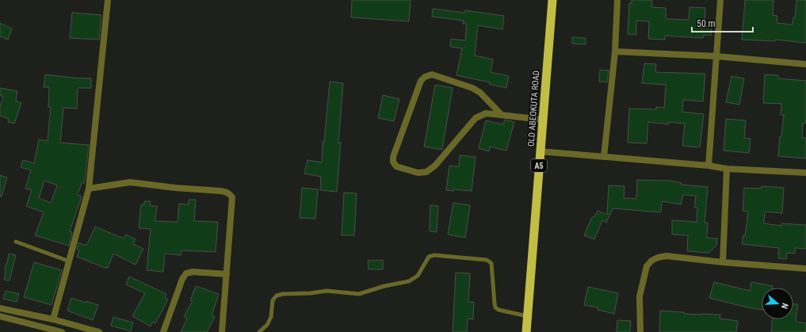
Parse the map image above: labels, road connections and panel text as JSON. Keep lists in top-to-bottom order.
{
  "streets": {
    "highway": ["OLD ABEOKUTA ROAD", "A5"]
  },
  "scale_bar": "50 m",
  "north": "right"
}
